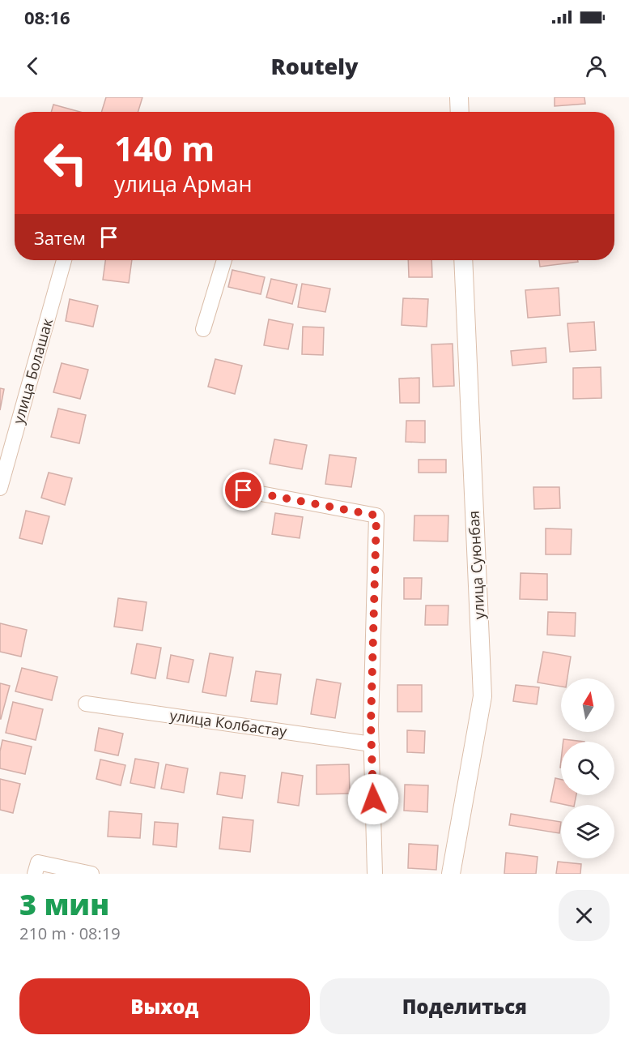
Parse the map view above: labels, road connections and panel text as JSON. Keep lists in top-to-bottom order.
{
  "streets": {
    "main road": ["улица Суюнбая"],
    "street": ["улица Болашак", "улица Колбастау"]
  },
  "north": "top",
  "page": {
    "status": "08:16",
    "header": "Routely",
    "turn": ["140 m", "улица Арман"],
    "then": "Затем",
    "heading": ["3 мин", "210 m · 08:19"],
    "buttons": ["Выход", "Поделиться"]
  }
}
